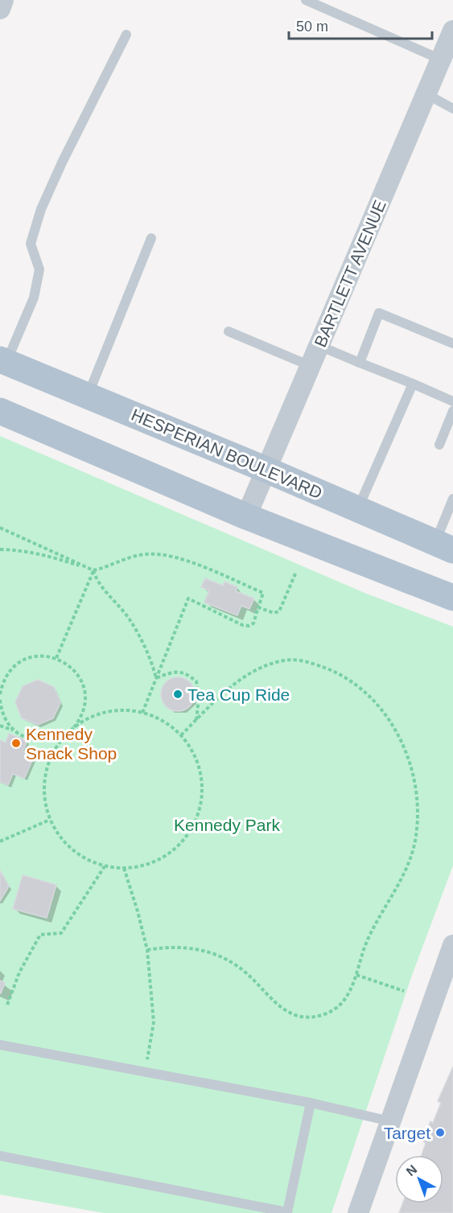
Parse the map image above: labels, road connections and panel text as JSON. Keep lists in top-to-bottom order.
{
  "streets": {
    "main road": ["HESPERIAN BOULEVARD"],
    "street": ["BARTLETT AVENUE"]
  },
  "crossings": [
    ["BARTLETT AVENUE", "HESPERIAN BOULEVARD"]
  ],
  "parks": ["Kennedy Park"],
  "places": ["Tea Cup Ride", "Kennedy Snack Shop", "Target"],
  "scale_bar": "50 m",
  "north": "top left"
}
